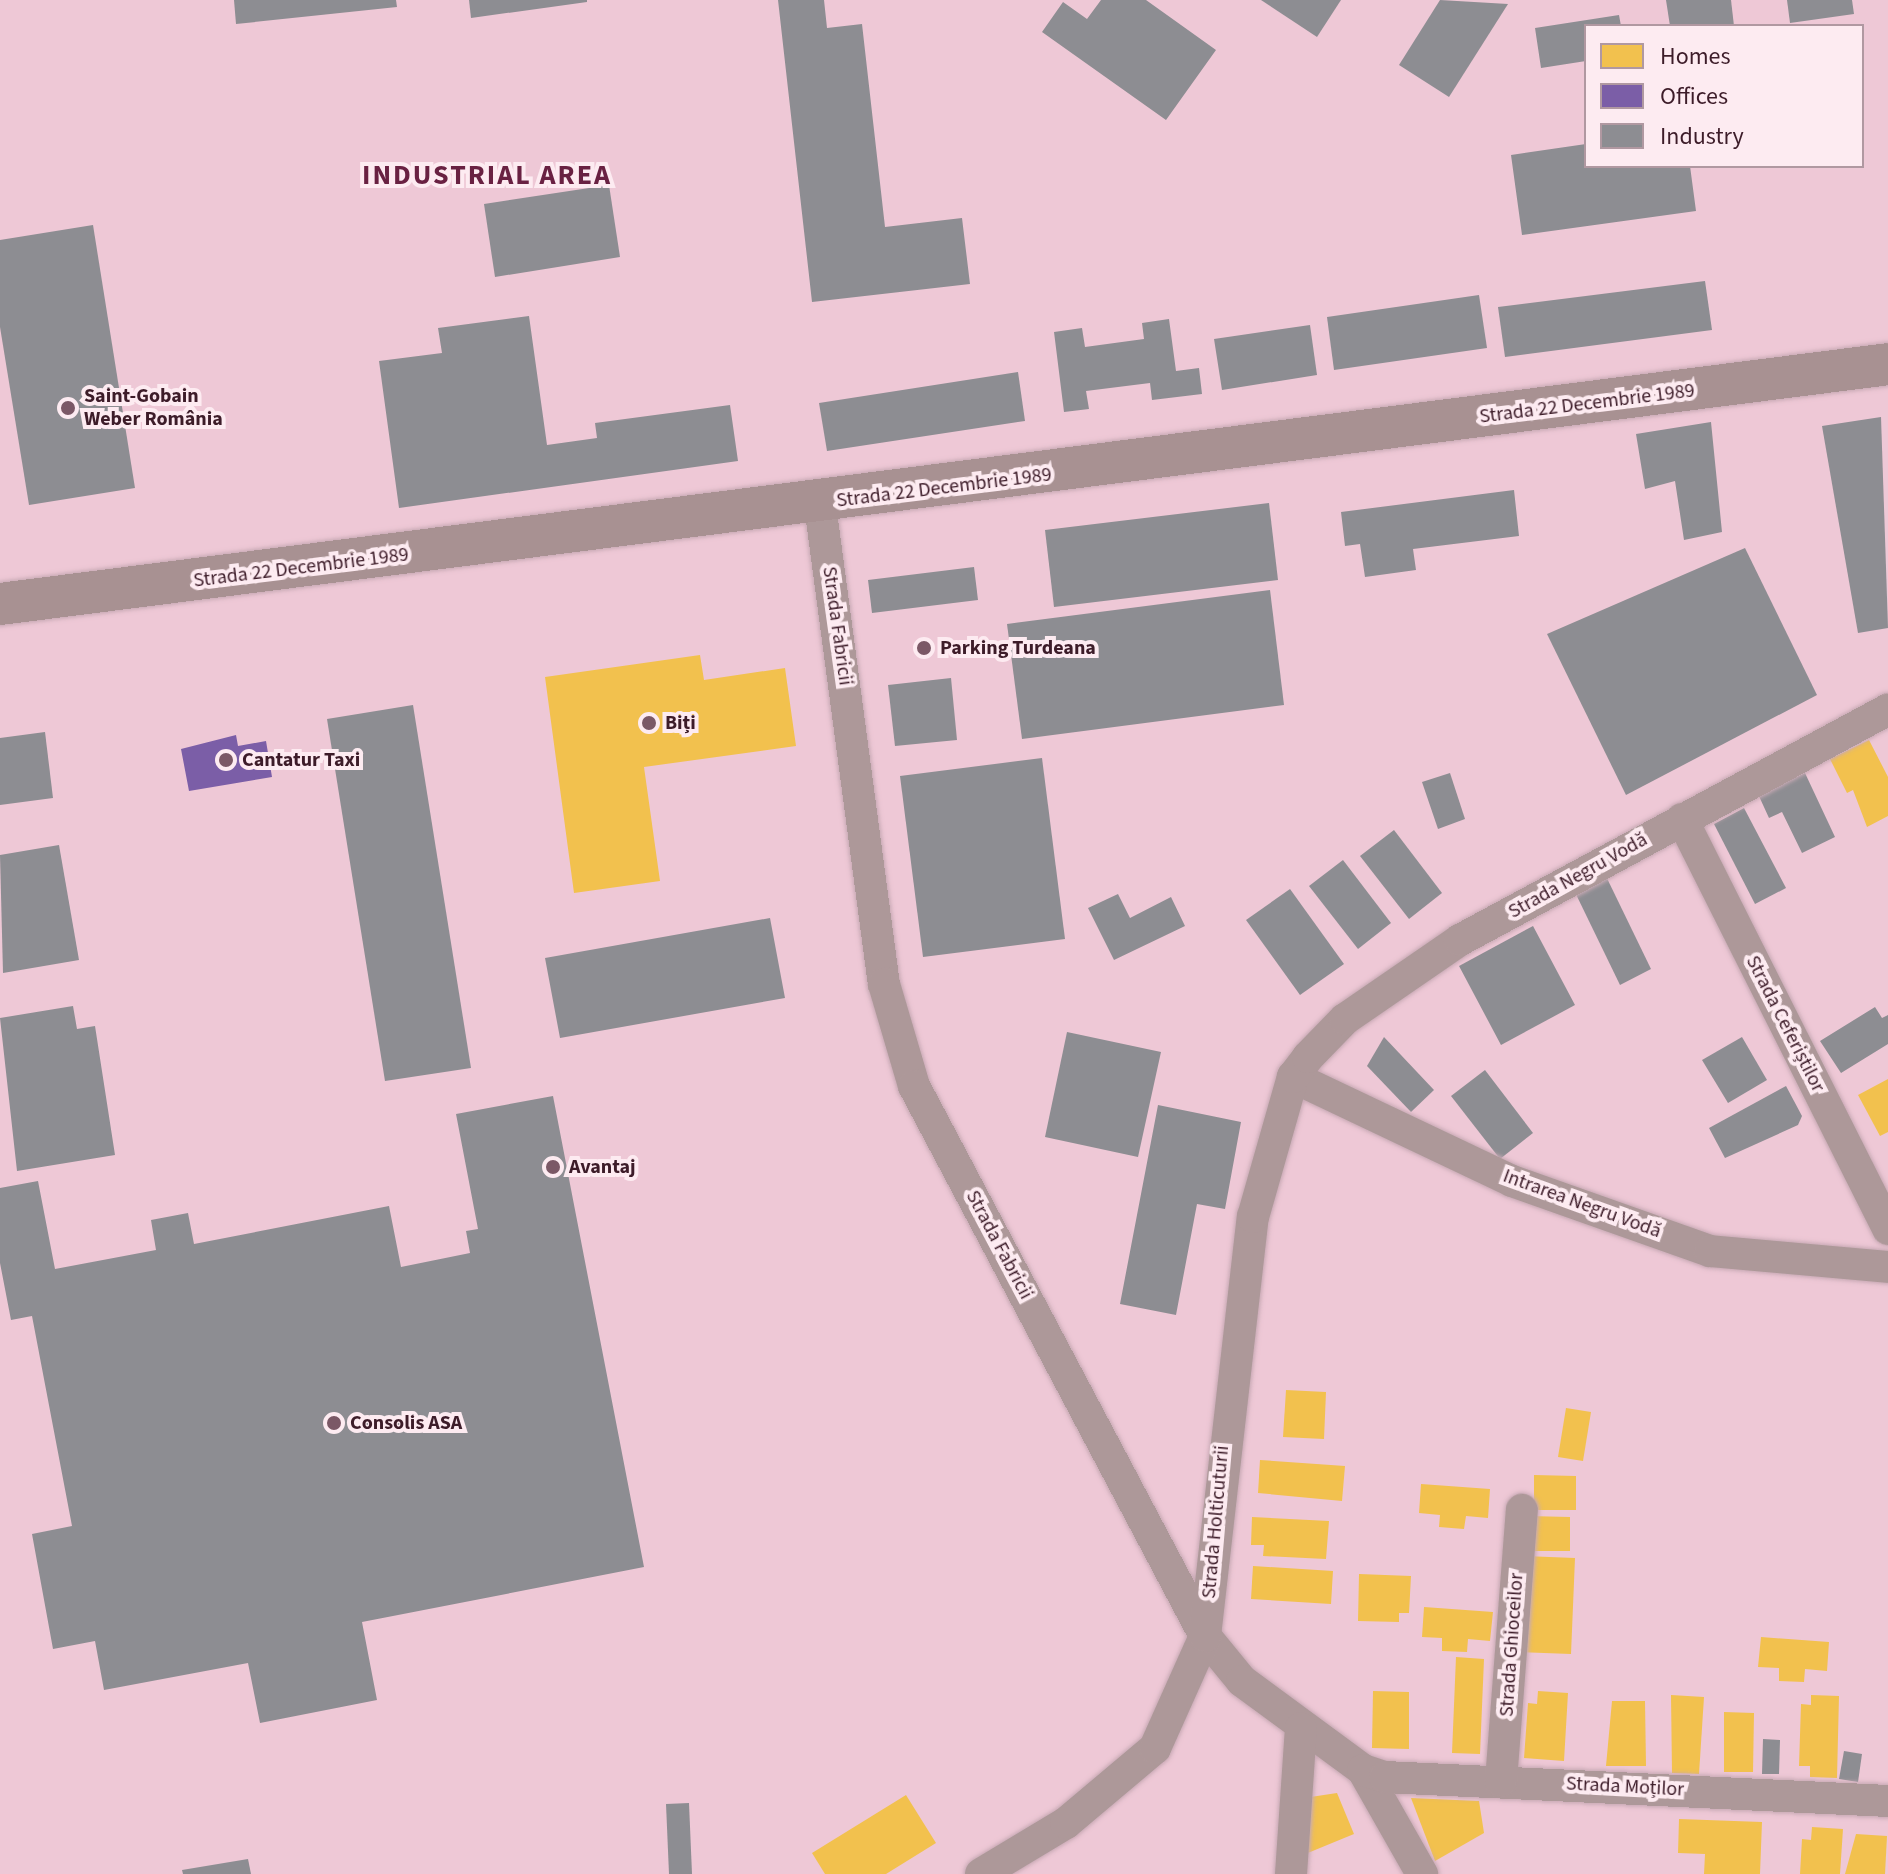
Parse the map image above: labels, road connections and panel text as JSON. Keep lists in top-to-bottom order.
{
  "streets": {
    "main road": ["Strada 22 Decembrie 1989"],
    "street": [
      "Strada Fabricii",
      "Strada Negru Vodă",
      "Strada Ceferiștilor",
      "Intrarea Negru Vodă",
      "Strada Holticuturii",
      "Strada Ghioceilor",
      "Strada Moților"
    ]
  },
  "crossings": [
    ["Strada 22 Decembrie 1989", "Strada Fabricii"],
    ["Strada Fabricii", "Strada Holticuturii"],
    ["Strada Fabricii", "Strada Moților"],
    ["Strada Negru Vodă", "Strada Ceferiștilor"],
    ["Strada Negru Vodă", "Intrarea Negru Vodă"],
    ["Strada Negru Vodă", "Strada Holticuturii"],
    ["Intrarea Negru Vodă", "Strada Holticuturii"],
    ["Strada Ghioceilor", "Strada Moților"]
  ],
  "districts": ["INDUSTRIAL AREA"],
  "places": [
    "Saint-Gobain Weber România",
    "Parking Turdeana",
    "Biți",
    "Cantatur Taxi",
    "Avantaj",
    "Consolis ASA"
  ],
  "legend": ["Homes", "Offices", "Industry"]
}
